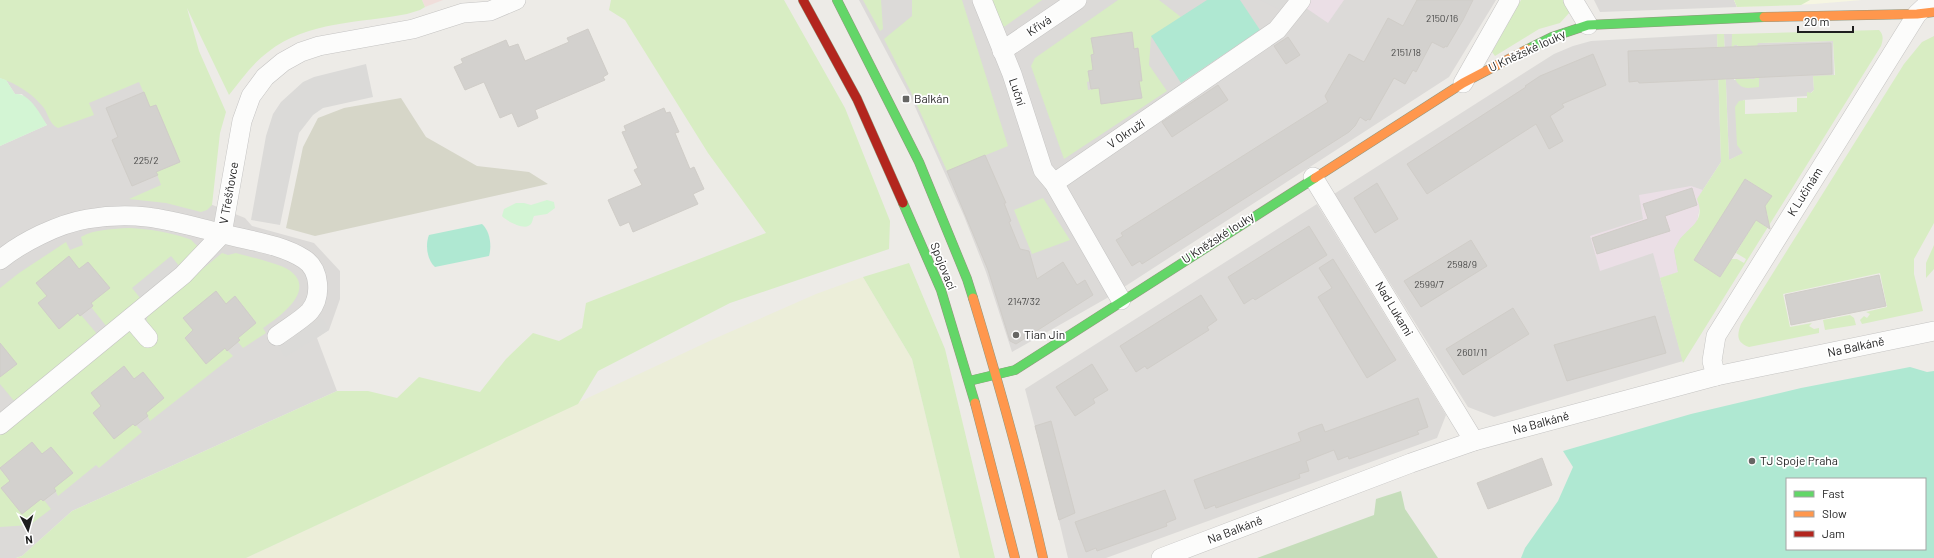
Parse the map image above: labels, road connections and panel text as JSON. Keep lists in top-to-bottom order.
{
  "streets": {
    "main road": ["U Kněžské louky", "Spojovací"],
    "street": [
      "Křivá",
      "Luční",
      "V Okruží",
      "K Lučinám",
      "V Třešňovce",
      "Nad Lukami",
      "Na Balkáně"
    ]
  },
  "crossings": [
    ["Křivá", "Luční"],
    ["U Kněžské louky", "K Lučinám"],
    ["U Kněžské louky", "Spojovací"],
    ["U Kněžské louky", "Nad Lukami"],
    ["Luční", "V Okruží"],
    ["K Lučinám", "Na Balkáně"],
    ["Nad Lukami", "Na Balkáně"]
  ],
  "places": {
    "transit": ["Balkán"],
    "other": ["Tian Jin", "TJ Spoje Praha"]
  },
  "house_numbers": [
    "2150/16",
    "2151/18",
    "225/2",
    "2598/9",
    "2599/7",
    "2147/32",
    "2601/11"
  ],
  "legend": ["Fast", "Slow", "Jam"],
  "scale_bar": "20 m",
  "north": "bottom"
}
